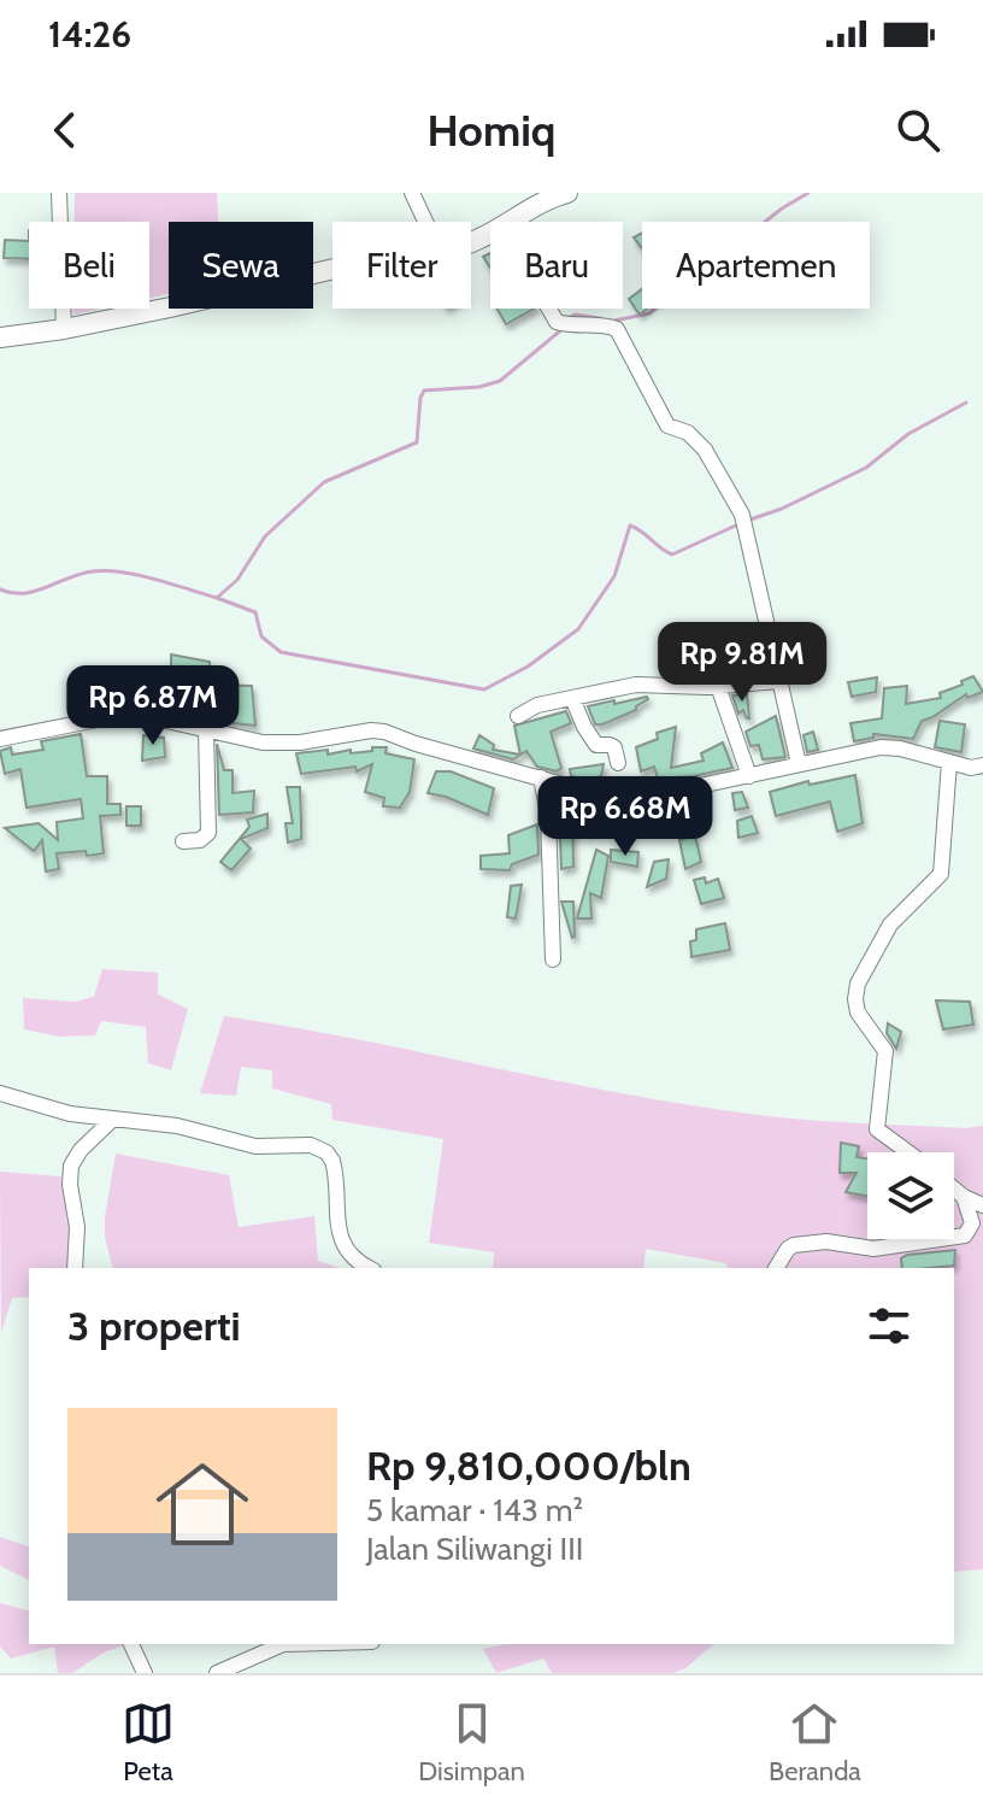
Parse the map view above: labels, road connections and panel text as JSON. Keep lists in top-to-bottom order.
{
  "page": {
    "status": "14:26",
    "header": "Homiq",
    "chip": [
      "Beli",
      "Sewa",
      "Filter",
      "Baru",
      "Apartemen"
    ],
    "price": ["Rp 9.81M", "Rp 6.87M", "Rp 6.68M"],
    "heading": "3 properti",
    "list": [
      {
        "name": "Rp 9,810,000/bln",
        "note": "5 kamar · 143 m² · Jalan Siliwangi III"
      }
    ],
    "tabs": ["Peta", "Disimpan", "Beranda"]
  }
}
